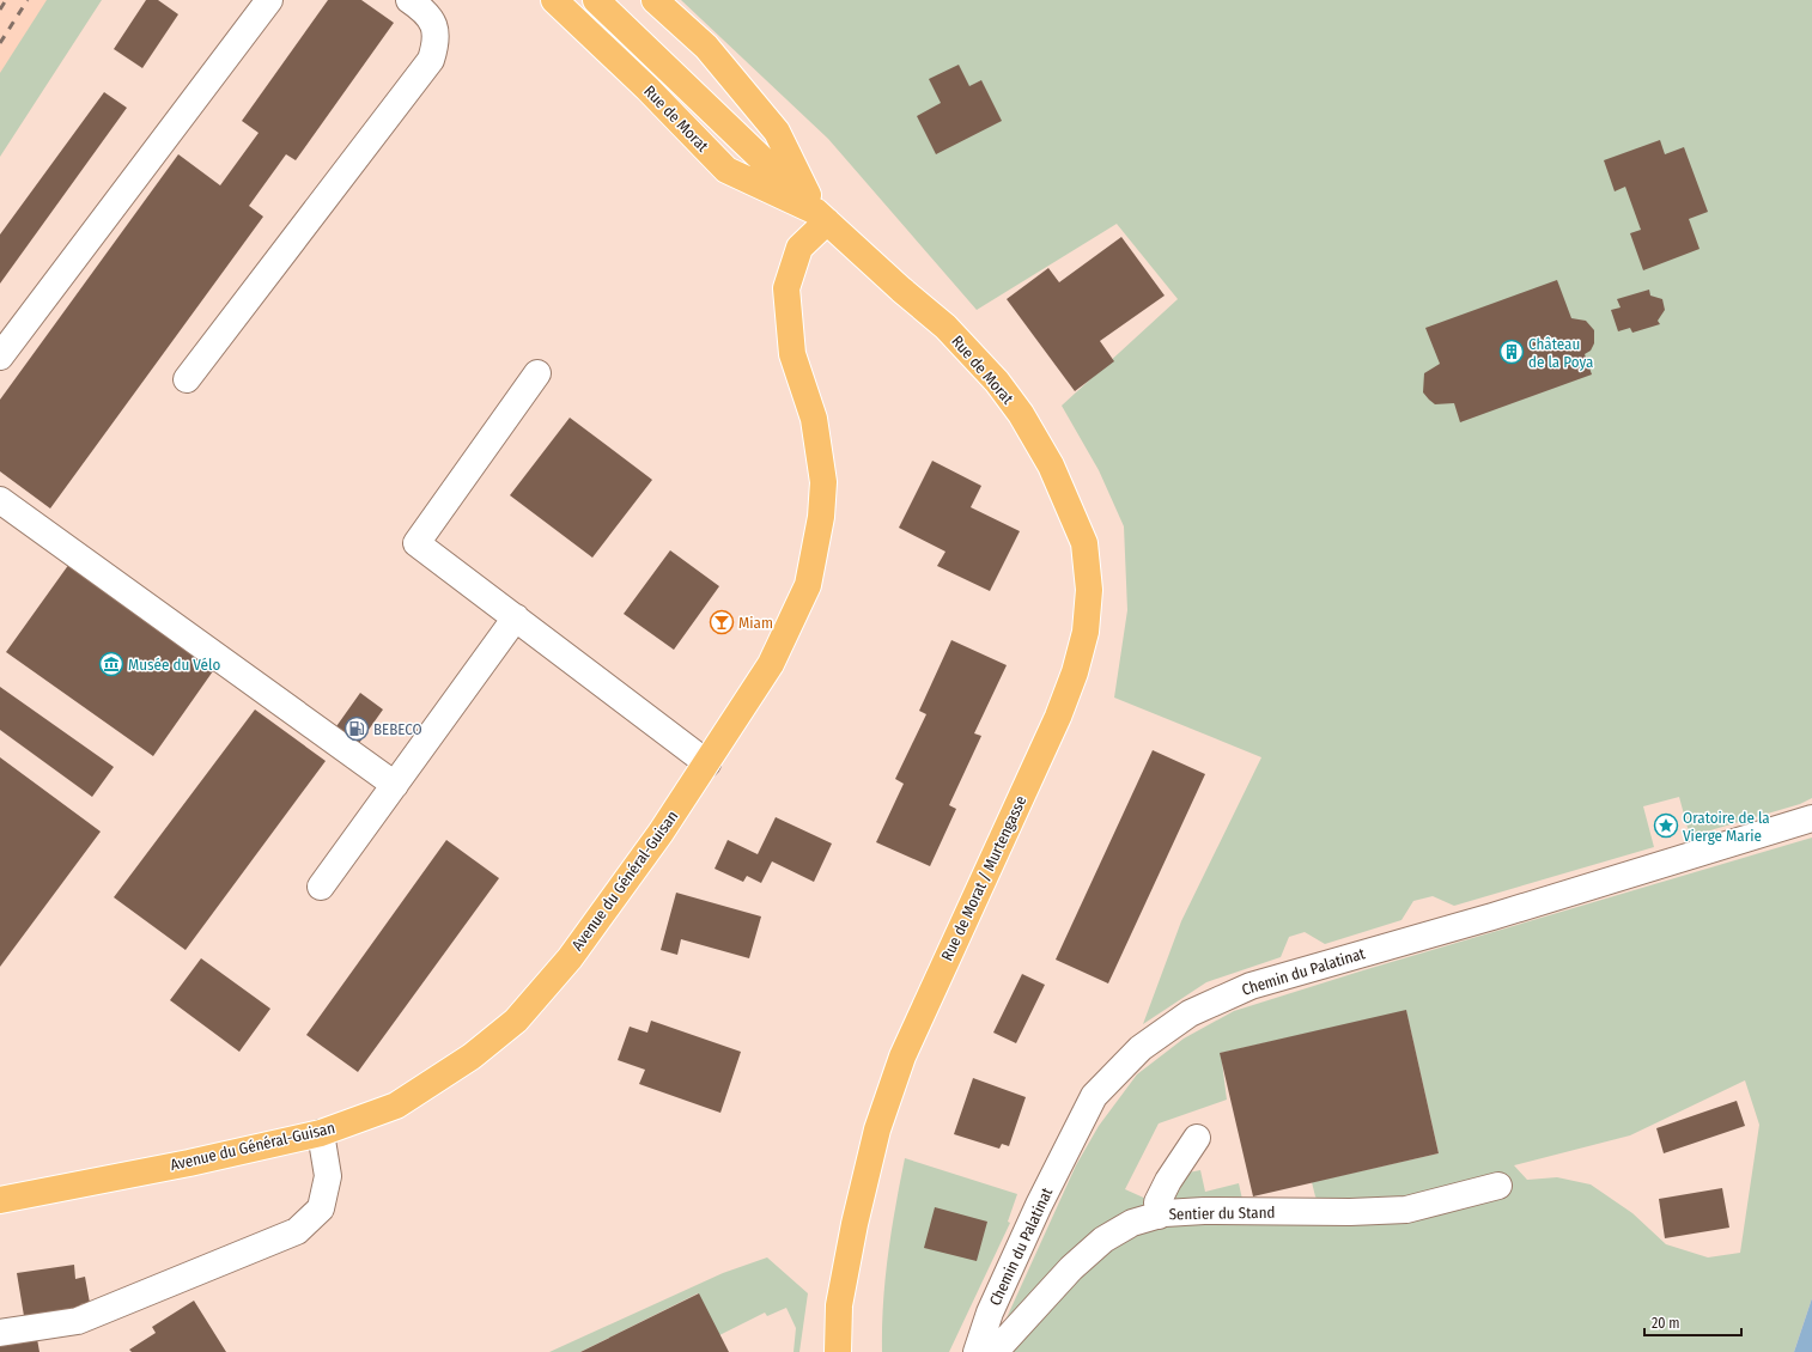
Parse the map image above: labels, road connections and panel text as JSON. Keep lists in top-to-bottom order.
{
  "streets": {
    "main road": ["Rue de Morat", "Rue de Morat / Murtengasse", "Avenue du Général-Guisan"],
    "street": ["Chemin du Palatinat", "Sentier du Stand"]
  },
  "crossings": [
    ["Rue de Morat", "Rue de Morat / Murtengasse"],
    ["Rue de Morat", "Avenue du Général-Guisan"]
  ],
  "places": {
    "building": ["Château de la Poya"],
    "bar": ["Miam"],
    "museum": ["Musée du Vélo"],
    "fuel station": ["BEBECO"],
    "place": ["Oratoire de la Vierge Marie"]
  },
  "scale_bar": "20 m"
}
